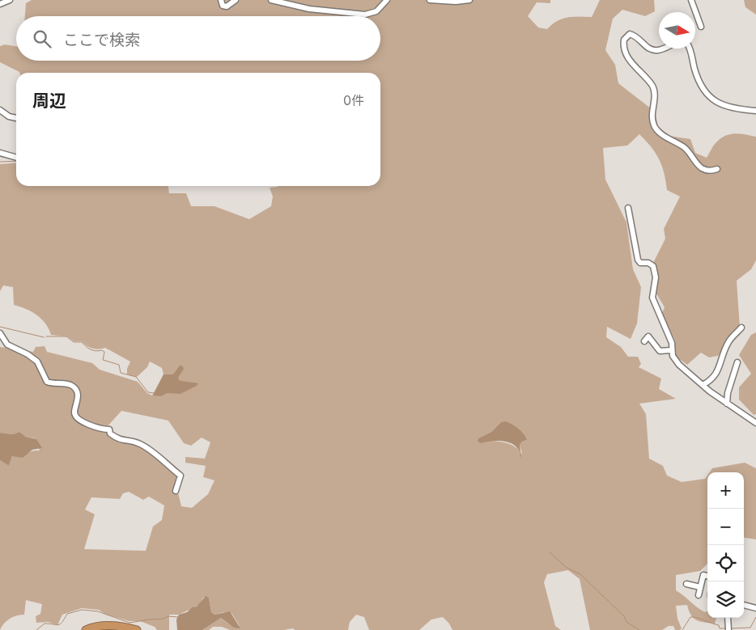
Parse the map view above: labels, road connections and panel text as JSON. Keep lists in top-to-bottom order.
{
  "north": "right",
  "page": {
    "search": "ここで検索",
    "heading": ["周辺", "0件"],
    "map_buttons": ["+", "−"]
  }
}
